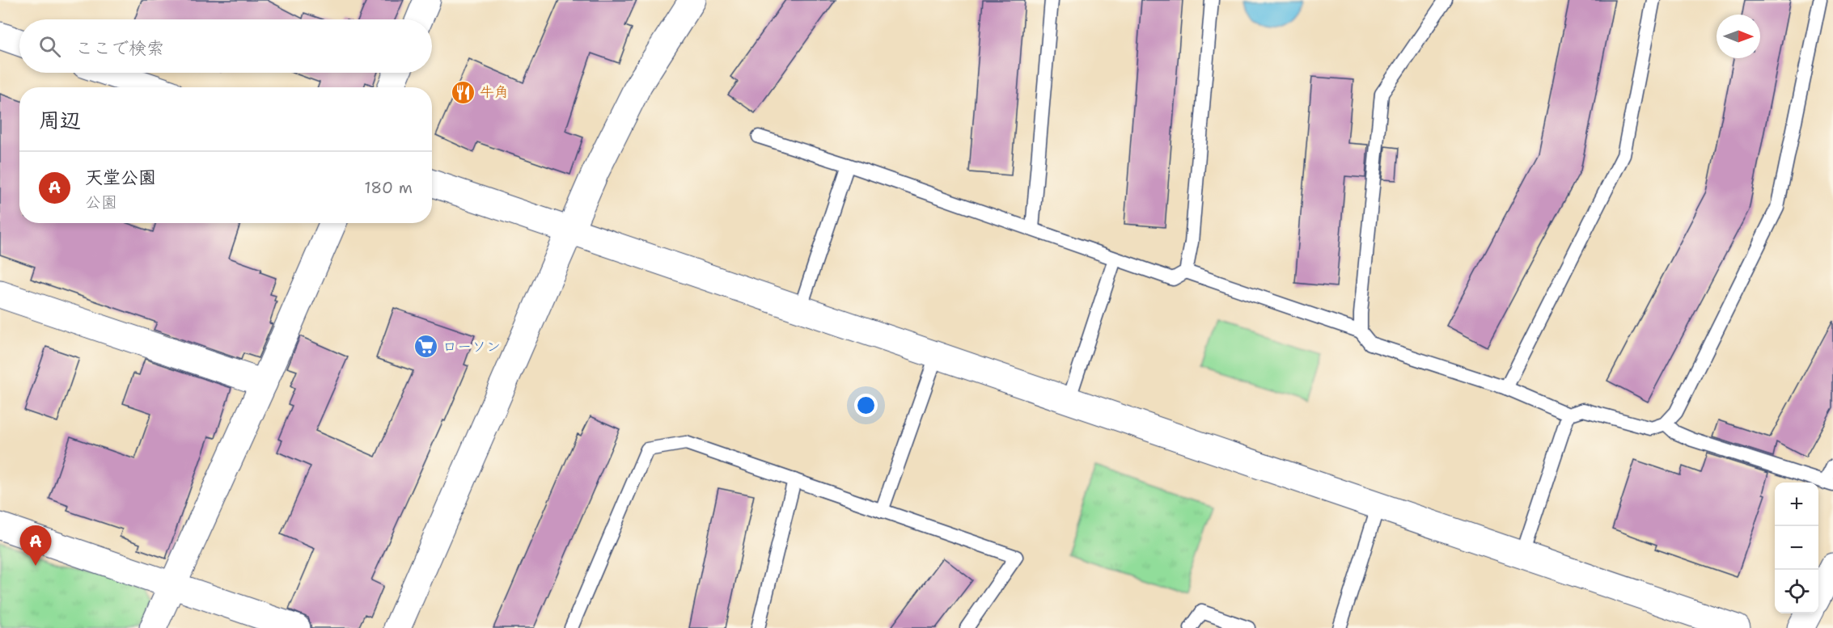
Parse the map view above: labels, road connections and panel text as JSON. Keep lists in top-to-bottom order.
{
  "places": {
    "restaurant": ["牛角"],
    "supermarket": ["ローソン"]
  },
  "north": "right",
  "page": {
    "search": "ここで検索",
    "heading": "周辺",
    "list": [
      {
        "mark": "A",
        "name": "天堂公園",
        "note": "公園",
        "value": "180 m"
      }
    ],
    "map_buttons": ["+", "−"],
    "pins": "A"
  }
}
